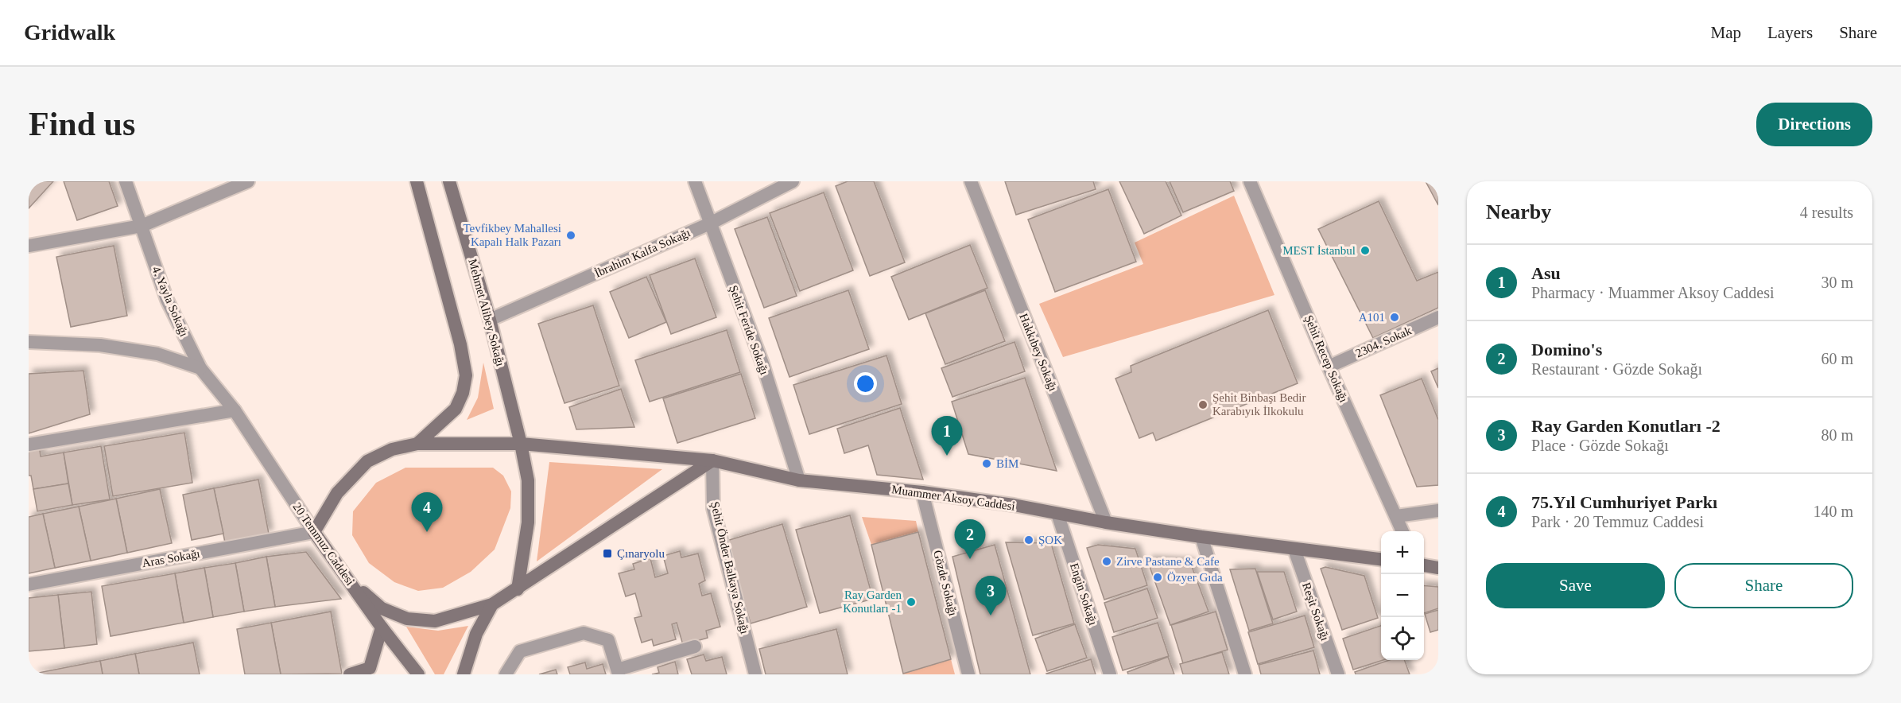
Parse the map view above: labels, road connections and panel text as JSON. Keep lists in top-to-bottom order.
{
  "streets": {
    "main road": ["Mehmet Alibey Sokağı", "Muammer Aksoy Caddesi", "20 Temmuz Caddesi"],
    "street": [
      "İbrahim Kalfa Sokağı",
      "4. Yayla Sokağı",
      "Şehit Feride Sokağı",
      "2304. Sokak",
      "Hakkıbey Sokağı",
      "Şehit Recep Sokağı",
      "Aras Sokağı",
      "Şehit Önder Balkaya Sokağı",
      "Gözde Sokağı",
      "Engin Sokağı",
      "Reşit Sokağı"
    ]
  },
  "crossings": [
    ["İbrahim Kalfa Sokağı", "Mehmet Alibey Sokağı"],
    ["İbrahim Kalfa Sokağı", "Şehit Feride Sokağı"],
    ["4. Yayla Sokağı", "20 Temmuz Caddesi"],
    ["Mehmet Alibey Sokağı", "Muammer Aksoy Caddesi"],
    ["Şehit Feride Sokağı", "Muammer Aksoy Caddesi"],
    ["2304. Sokak", "Şehit Recep Sokağı"],
    ["Hakkıbey Sokağı", "Muammer Aksoy Caddesi"],
    ["Muammer Aksoy Caddesi", "20 Temmuz Caddesi"],
    ["Muammer Aksoy Caddesi", "Aras Sokağı"],
    ["Muammer Aksoy Caddesi", "Şehit Önder Balkaya Sokağı"],
    ["Muammer Aksoy Caddesi", "Gözde Sokağı"],
    ["Muammer Aksoy Caddesi", "Engin Sokağı"],
    ["Muammer Aksoy Caddesi", "Reşit Sokağı"],
    ["20 Temmuz Caddesi", "Aras Sokağı"]
  ],
  "places": {
    "other": [
      "Tevfikbey Mahallesi Kapalı Halk Pazarı",
      "MEST İstanbul",
      "A101",
      "Şehit Binbaşı Bedir Karabıyık İlkokulu",
      "BİM",
      "ŞOK",
      "Zirve Pastane & Cafe",
      "Özyer Gıda",
      "Ray Garden Konutları -1"
    ],
    "transit": ["Çınaryolu"]
  },
  "page": {
    "header": "Gridwalk",
    "nav": ["Map", "Layers", "Share"],
    "buttons": [
      "Directions",
      ["Save", "Share"]
    ],
    "title": "Find us",
    "heading": ["Nearby", "4 results"],
    "list": [
      {
        "mark": "1",
        "name": "Asu",
        "note": "Pharmacy · Muammer Aksoy Caddesi",
        "value": "30 m"
      },
      {
        "mark": "2",
        "name": "Domino's",
        "note": "Restaurant · Gözde Sokağı",
        "value": "60 m"
      },
      {
        "mark": "3",
        "name": "Ray Garden Konutları -2",
        "note": "Place · Gözde Sokağı",
        "value": "80 m"
      },
      {
        "mark": "4",
        "name": "75.Yıl Cumhuriyet Parkı",
        "note": "Park · 20 Temmuz Caddesi",
        "value": "140 m"
      }
    ],
    "pins": [
      "1",
      "4",
      "2",
      "3"
    ],
    "map_buttons": ["+", "−"]
  }
}
